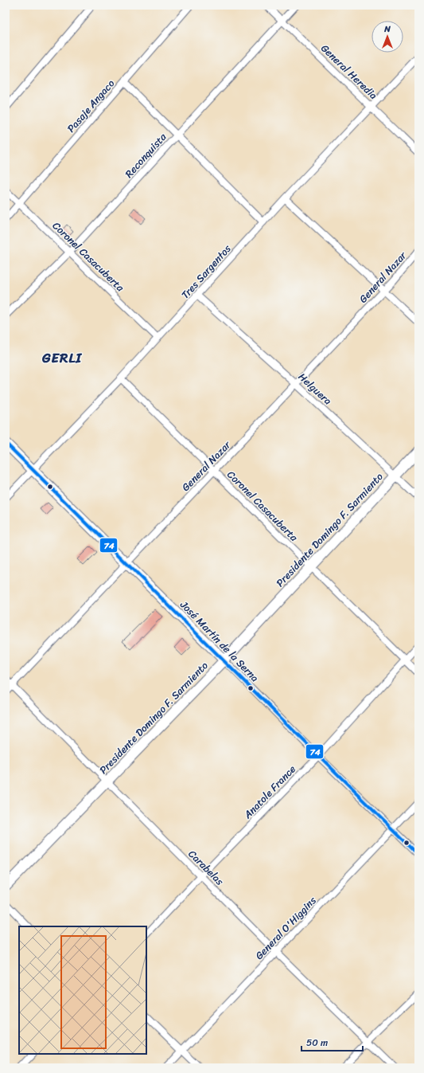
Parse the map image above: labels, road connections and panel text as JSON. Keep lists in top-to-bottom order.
{
  "streets": {
    "street": [
      "General Heredia",
      "Pasaje Angaco",
      "Reconquista",
      "Coronel Casacuberta",
      "Tres Sargentos",
      "General Nazar",
      "Helguera",
      "Presidente Domingo F. Sarmiento",
      "José Martín de la Serna",
      "Anatole France",
      "Carabelas",
      "General O'Higgins"
    ]
  },
  "crossings": [
    ["General Heredia", "Reconquista"],
    ["General Heredia", "Tres Sargentos"],
    ["Pasaje Angaco", "Coronel Casacuberta"],
    ["Reconquista", "Coronel Casacuberta"],
    ["Coronel Casacuberta", "Tres Sargentos"],
    ["Coronel Casacuberta", "General Nazar"],
    ["Coronel Casacuberta", "Presidente Domingo F. Sarmiento"],
    ["Coronel Casacuberta", "Anatole France"],
    ["Tres Sargentos", "Helguera"],
    ["Tres Sargentos", "José Martín de la Serna"],
    ["General Nazar", "Helguera"],
    ["General Nazar", "José Martín de la Serna"],
    ["General Nazar", "Carabelas"],
    ["Helguera", "Presidente Domingo F. Sarmiento"],
    ["Presidente Domingo F. Sarmiento", "José Martín de la Serna"],
    ["Presidente Domingo F. Sarmiento", "Carabelas"],
    ["José Martín de la Serna", "Anatole France"],
    ["José Martín de la Serna", "General O'Higgins"],
    ["Anatole France", "Carabelas"],
    ["Carabelas", "General O'Higgins"]
  ],
  "districts": ["GERLI"],
  "lines": ["transit line 74"],
  "scale_bar": "50 m",
  "north": "top"
}
